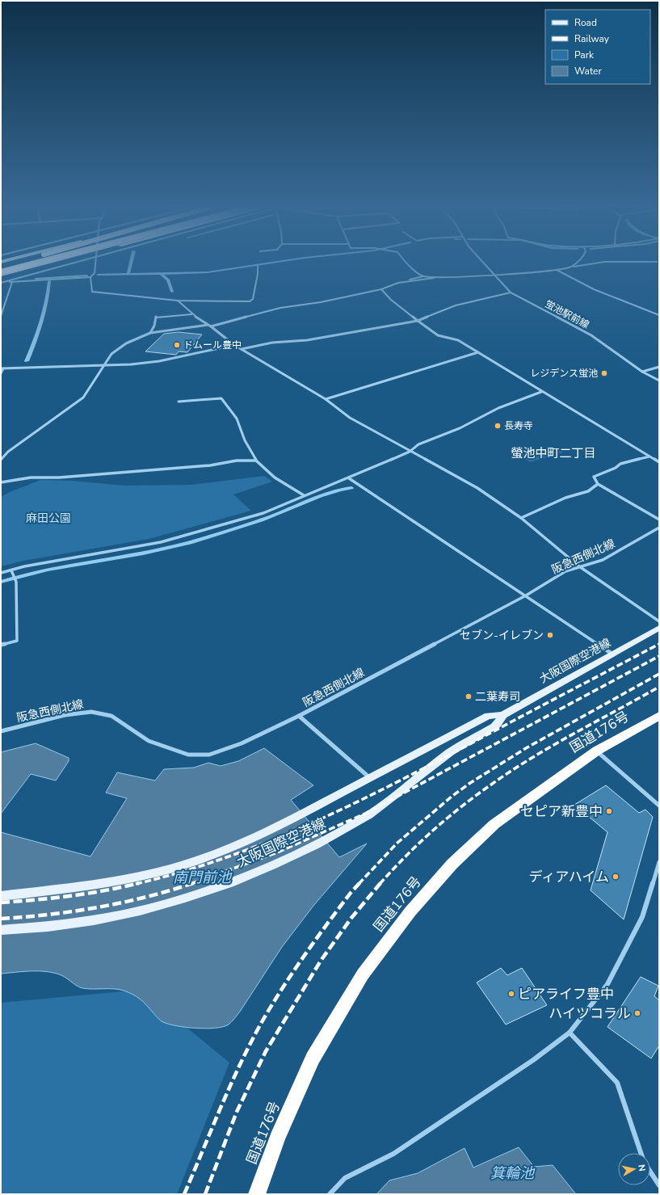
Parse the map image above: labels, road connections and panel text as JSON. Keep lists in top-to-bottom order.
{
  "streets": {
    "highway": ["国道176号"],
    "main road": ["大阪国際空港線"],
    "street": ["蛍池駅前線", "阪急西側北線"]
  },
  "districts": ["螢池中町二丁目"],
  "water": ["南門前池", "箕輪池"],
  "parks": ["麻田公園"],
  "places": [
    "ドムール豊中",
    "レジデンス蛍池",
    "長寿寺",
    "セブン-イレブン",
    "二葉寿司",
    "セピア新豊中",
    "ディアハイム",
    "ピアライフ豊中",
    "ハイツコラル"
  ],
  "legend": [
    "Road",
    "Railway",
    "Park",
    "Water"
  ],
  "north": "right"
}
